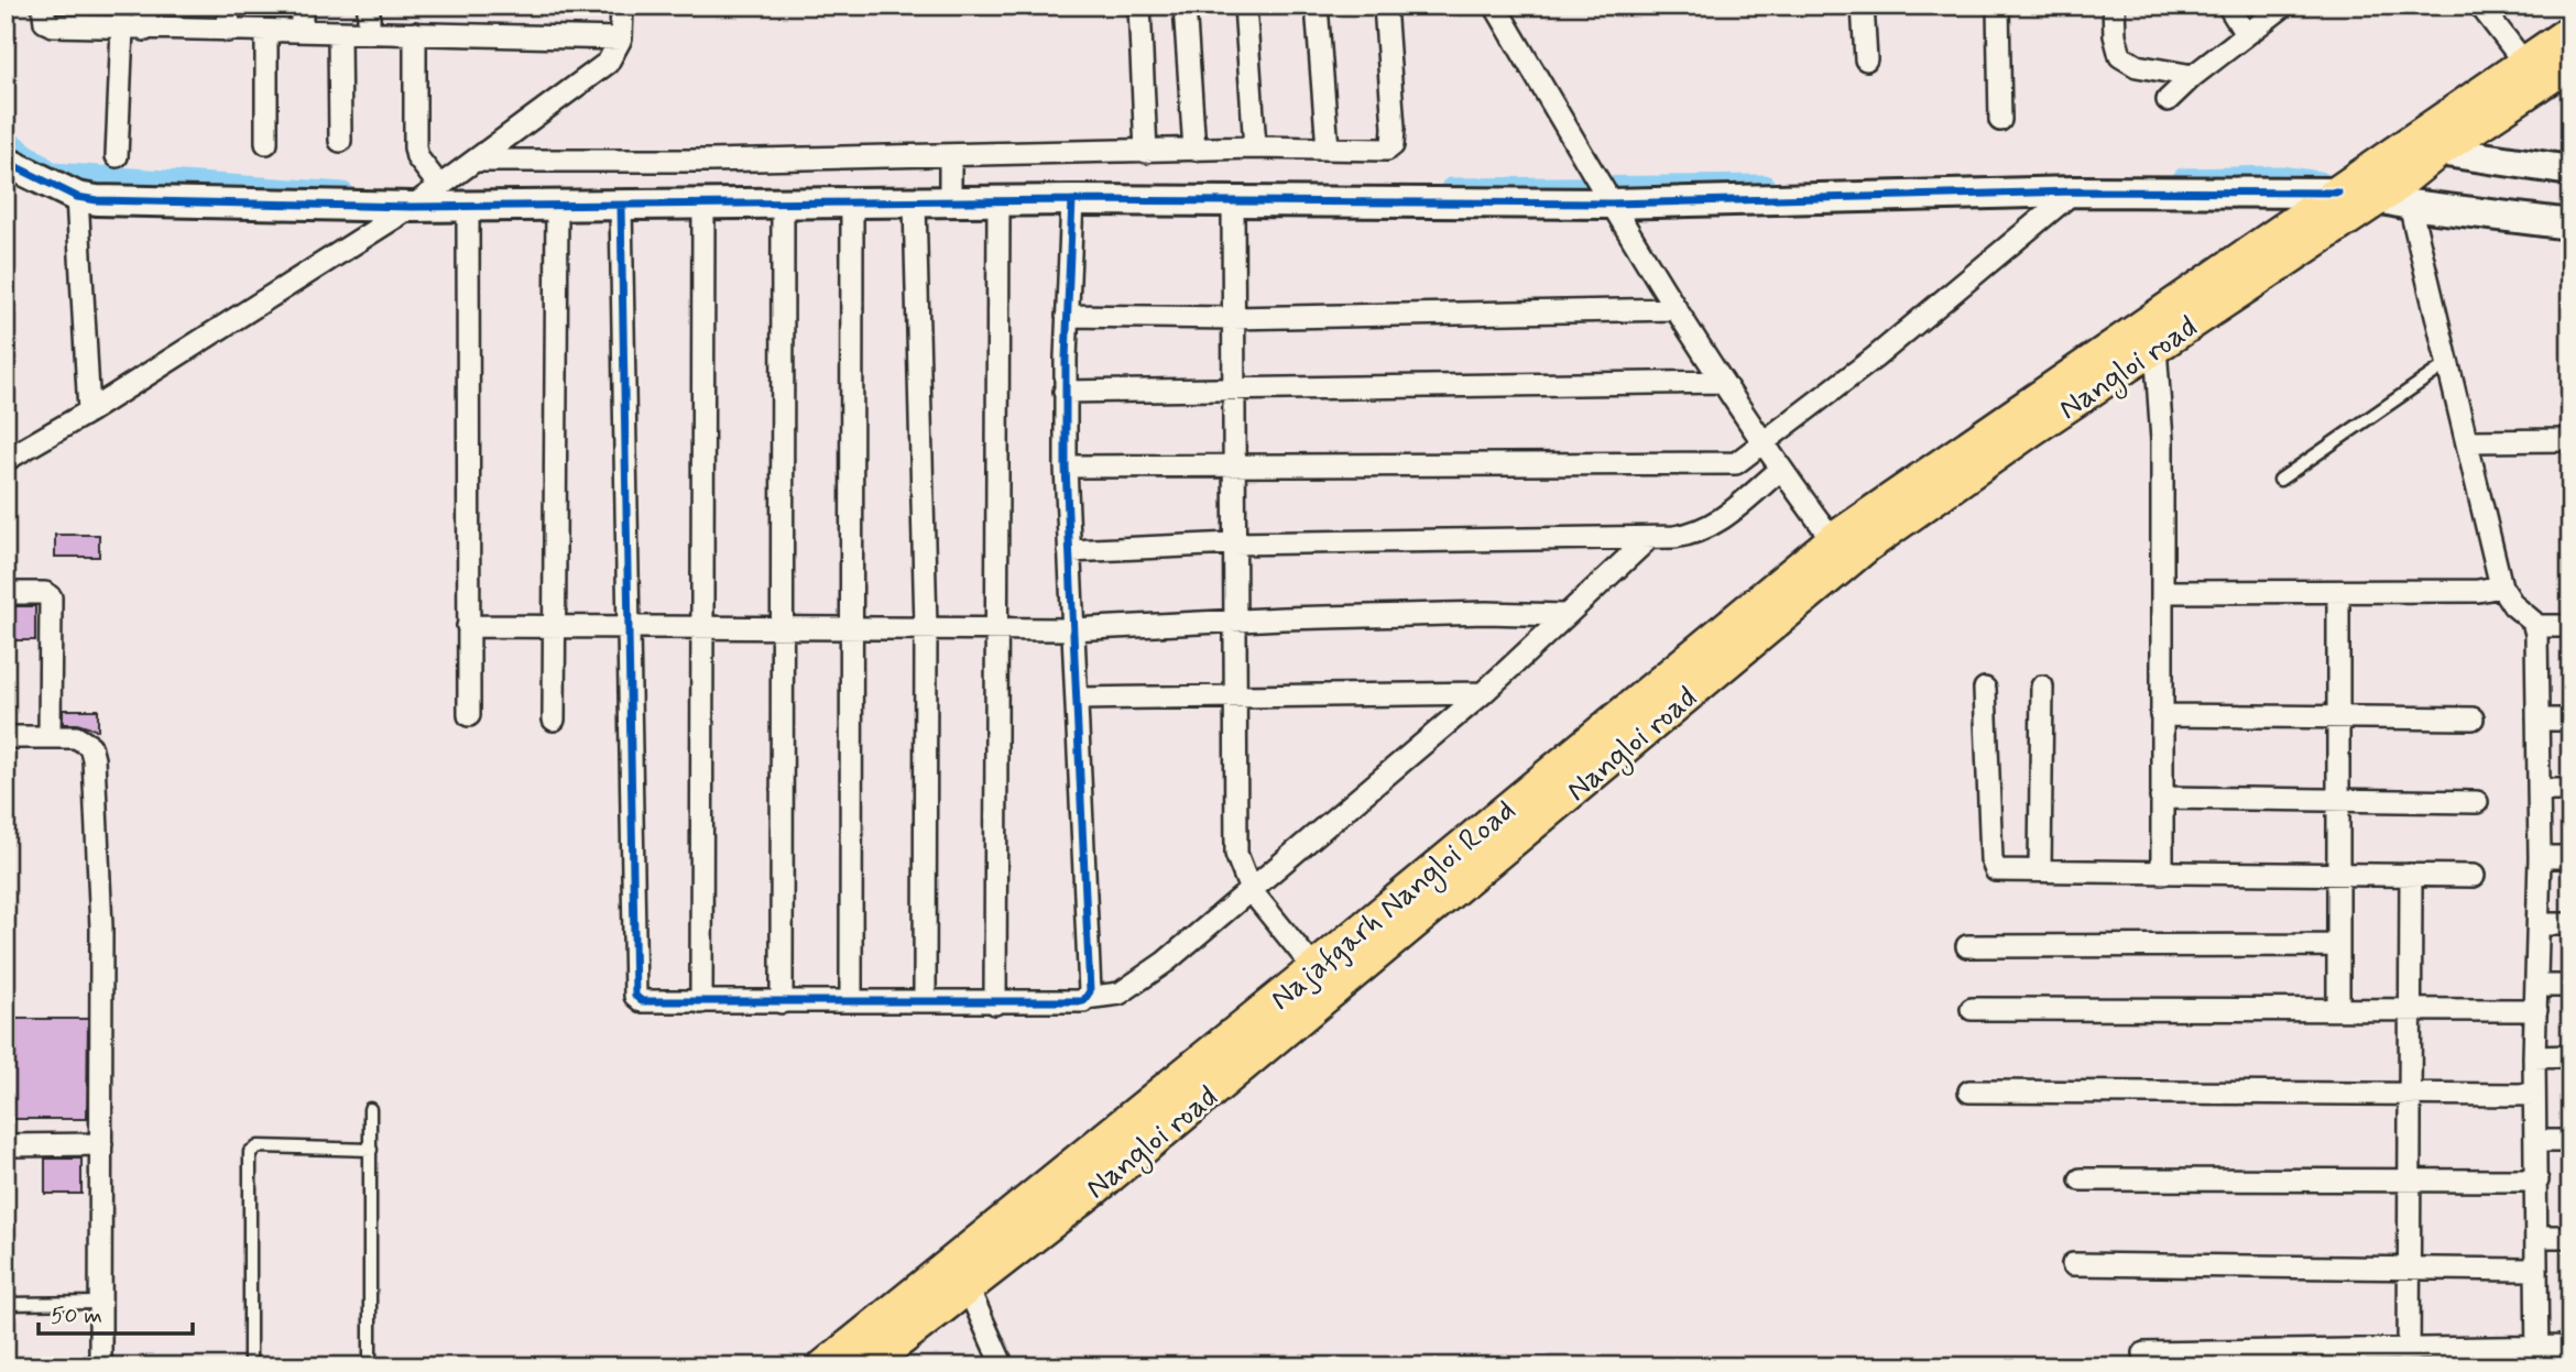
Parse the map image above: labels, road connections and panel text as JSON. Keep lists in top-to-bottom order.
{
  "streets": {
    "main road": ["Nangloi road", "Najafgarh Nangloi Road"]
  },
  "crossings": [
    ["Nangloi road", "Najafgarh Nangloi Road"]
  ],
  "scale_bar": "50 m"
}
